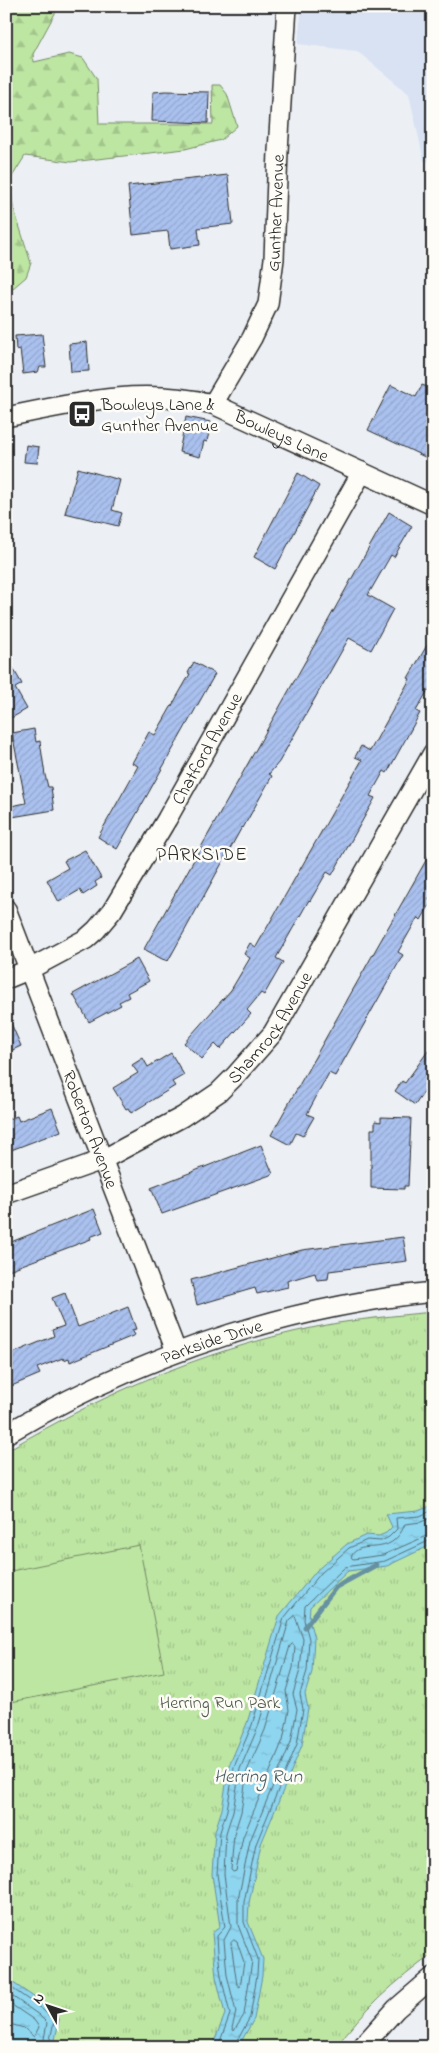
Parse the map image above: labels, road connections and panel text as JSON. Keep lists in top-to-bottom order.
{
  "streets": {
    "street": [
      "Gunther Avenue",
      "Bowleys Lane",
      "Chatford Avenue",
      "Shamrock Avenue",
      "Roberton Avenue",
      "Parkside Drive"
    ]
  },
  "crossings": [
    ["Gunther Avenue", "Bowleys Lane"],
    ["Bowleys Lane", "Chatford Avenue"],
    ["Chatford Avenue", "Roberton Avenue"],
    ["Shamrock Avenue", "Roberton Avenue"],
    ["Roberton Avenue", "Parkside Drive"]
  ],
  "districts": ["PARKSIDE"],
  "water": ["Herring Run"],
  "parks": ["Herring Run Park"],
  "places": {
    "bus stop": ["Bowleys Lane & Gunther Avenue"]
  },
  "north": "top left"
}
